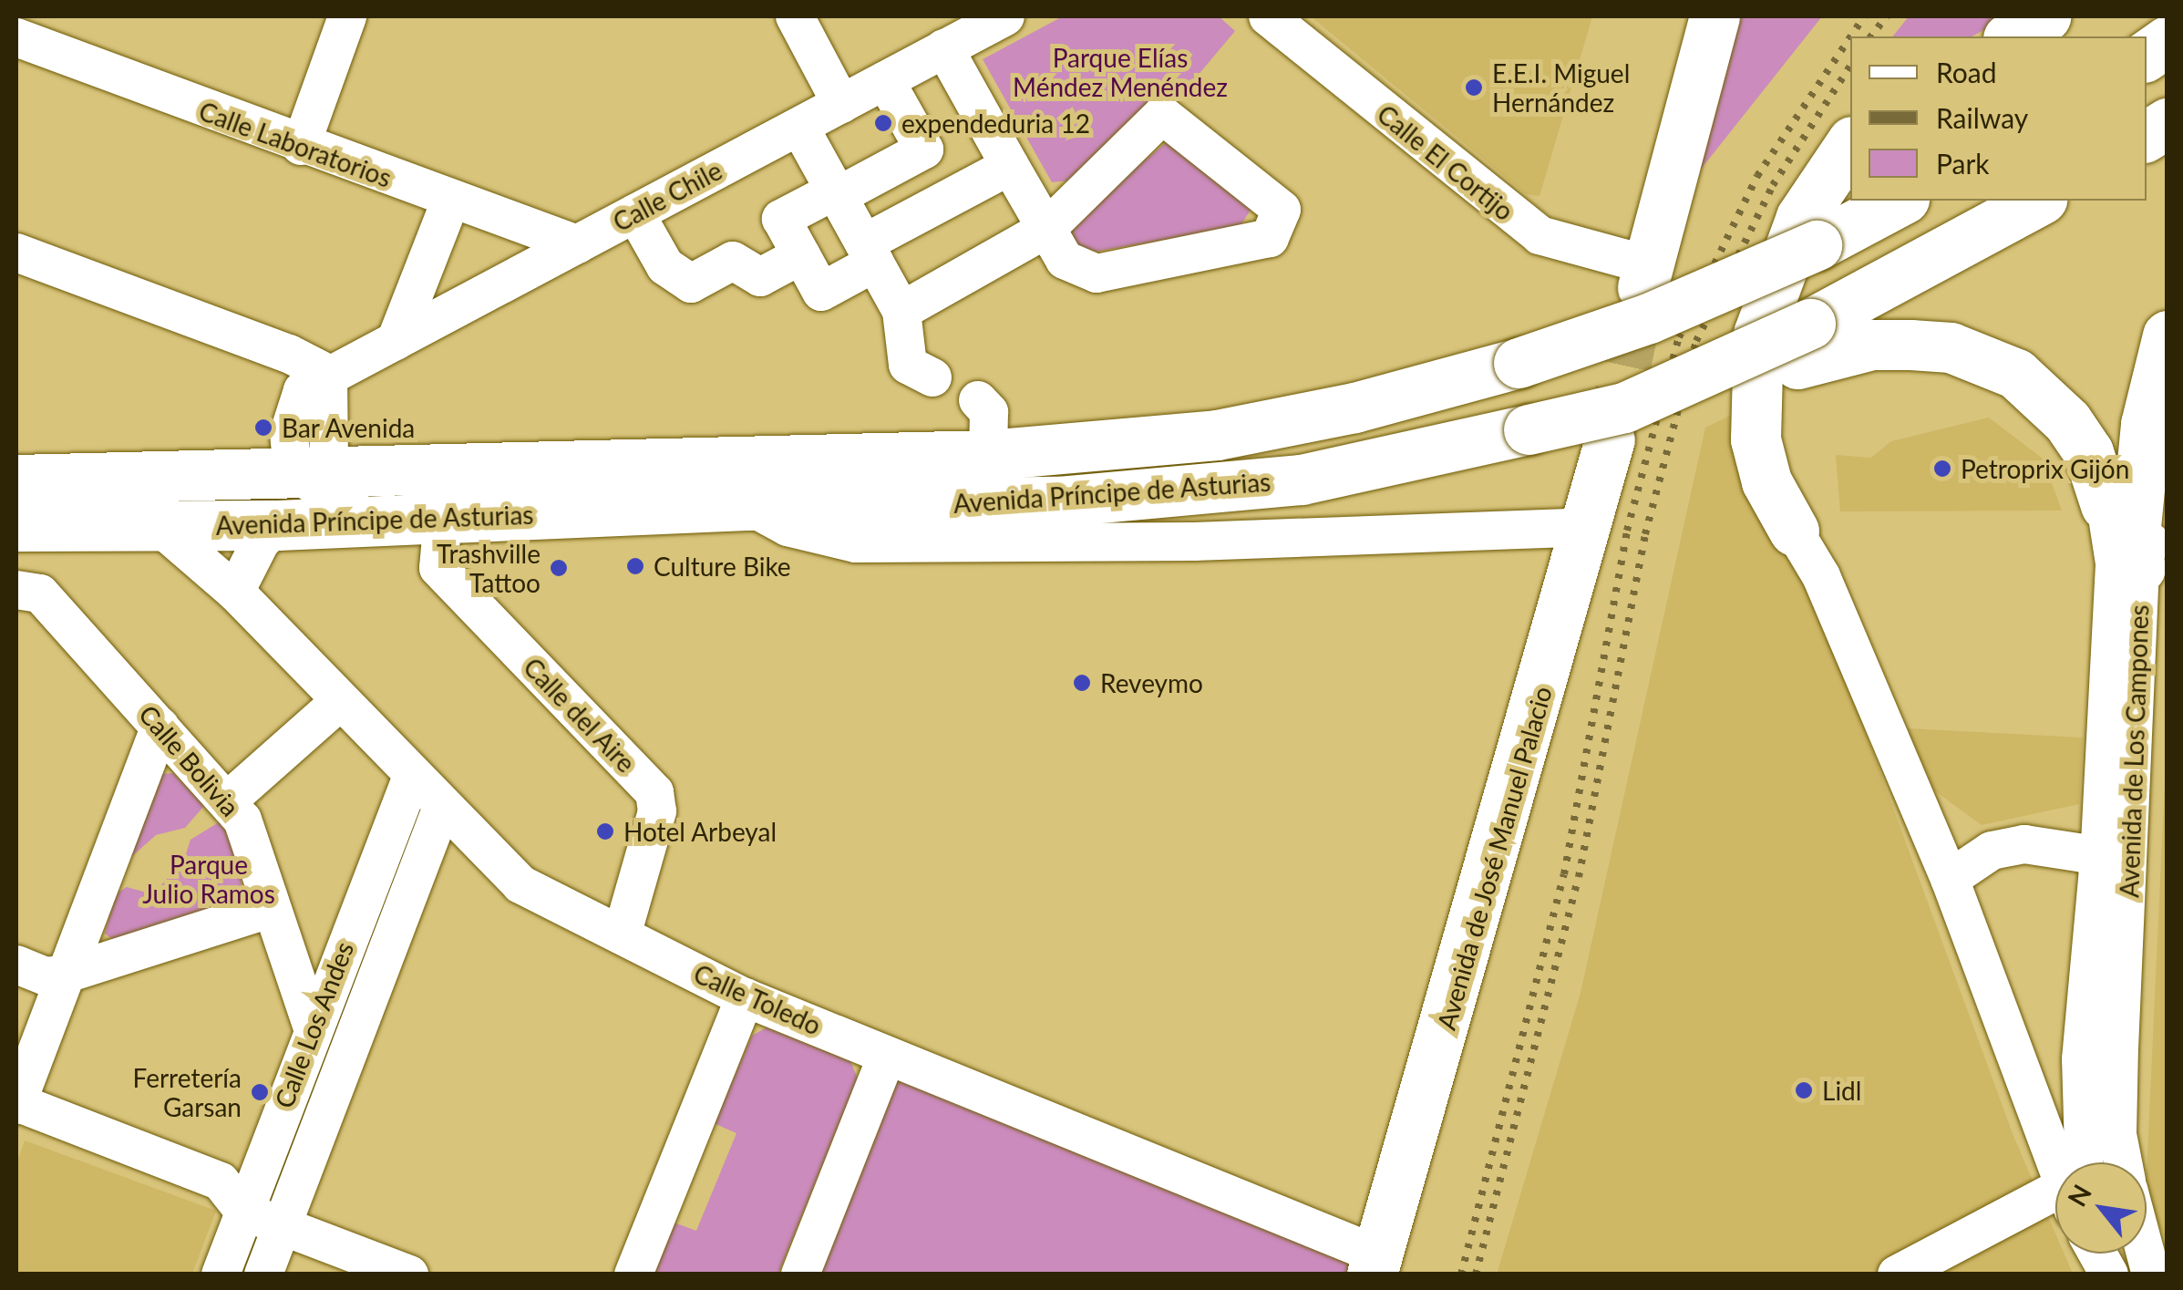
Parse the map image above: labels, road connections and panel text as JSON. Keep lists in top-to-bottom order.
{
  "streets": {
    "main road": ["Avenida Príncipe de Asturias", "Avenida de José Manuel Palacio"],
    "street": [
      "Calle Laboratorios",
      "Calle El Cortijo",
      "Calle Chile",
      "Calle del Aire",
      "Avenida de Los Campones",
      "Calle Bolivia",
      "Calle Toledo",
      "Calle Los Andes"
    ]
  },
  "crossings": [
    ["Calle Laboratorios", "Calle Chile"],
    ["Avenida Príncipe de Asturias", "Calle del Aire"],
    ["Avenida Príncipe de Asturias", "Avenida de José Manuel Palacio"],
    ["Avenida Príncipe de Asturias", "Calle Toledo"],
    ["Calle del Aire", "Calle Toledo"],
    ["Calle Bolivia", "Calle Los Andes"],
    ["Avenida de José Manuel Palacio", "Calle Toledo"],
    ["Calle Toledo", "Calle Los Andes"]
  ],
  "parks": ["Parque Elías Méndez Menéndez", "Parque Julio Ramos"],
  "places": [
    "E.E.I. Miguel Hernández",
    "expendeduria 12",
    "Bar Avenida",
    "Petroprix Gijón",
    "Culture Bike",
    "Trashville Tattoo",
    "Reveymo",
    "Hotel Arbeyal",
    "Lidl",
    "Ferretería Garsan"
  ],
  "legend": ["Road", "Railway", "Park"],
  "north": "top left"
}
